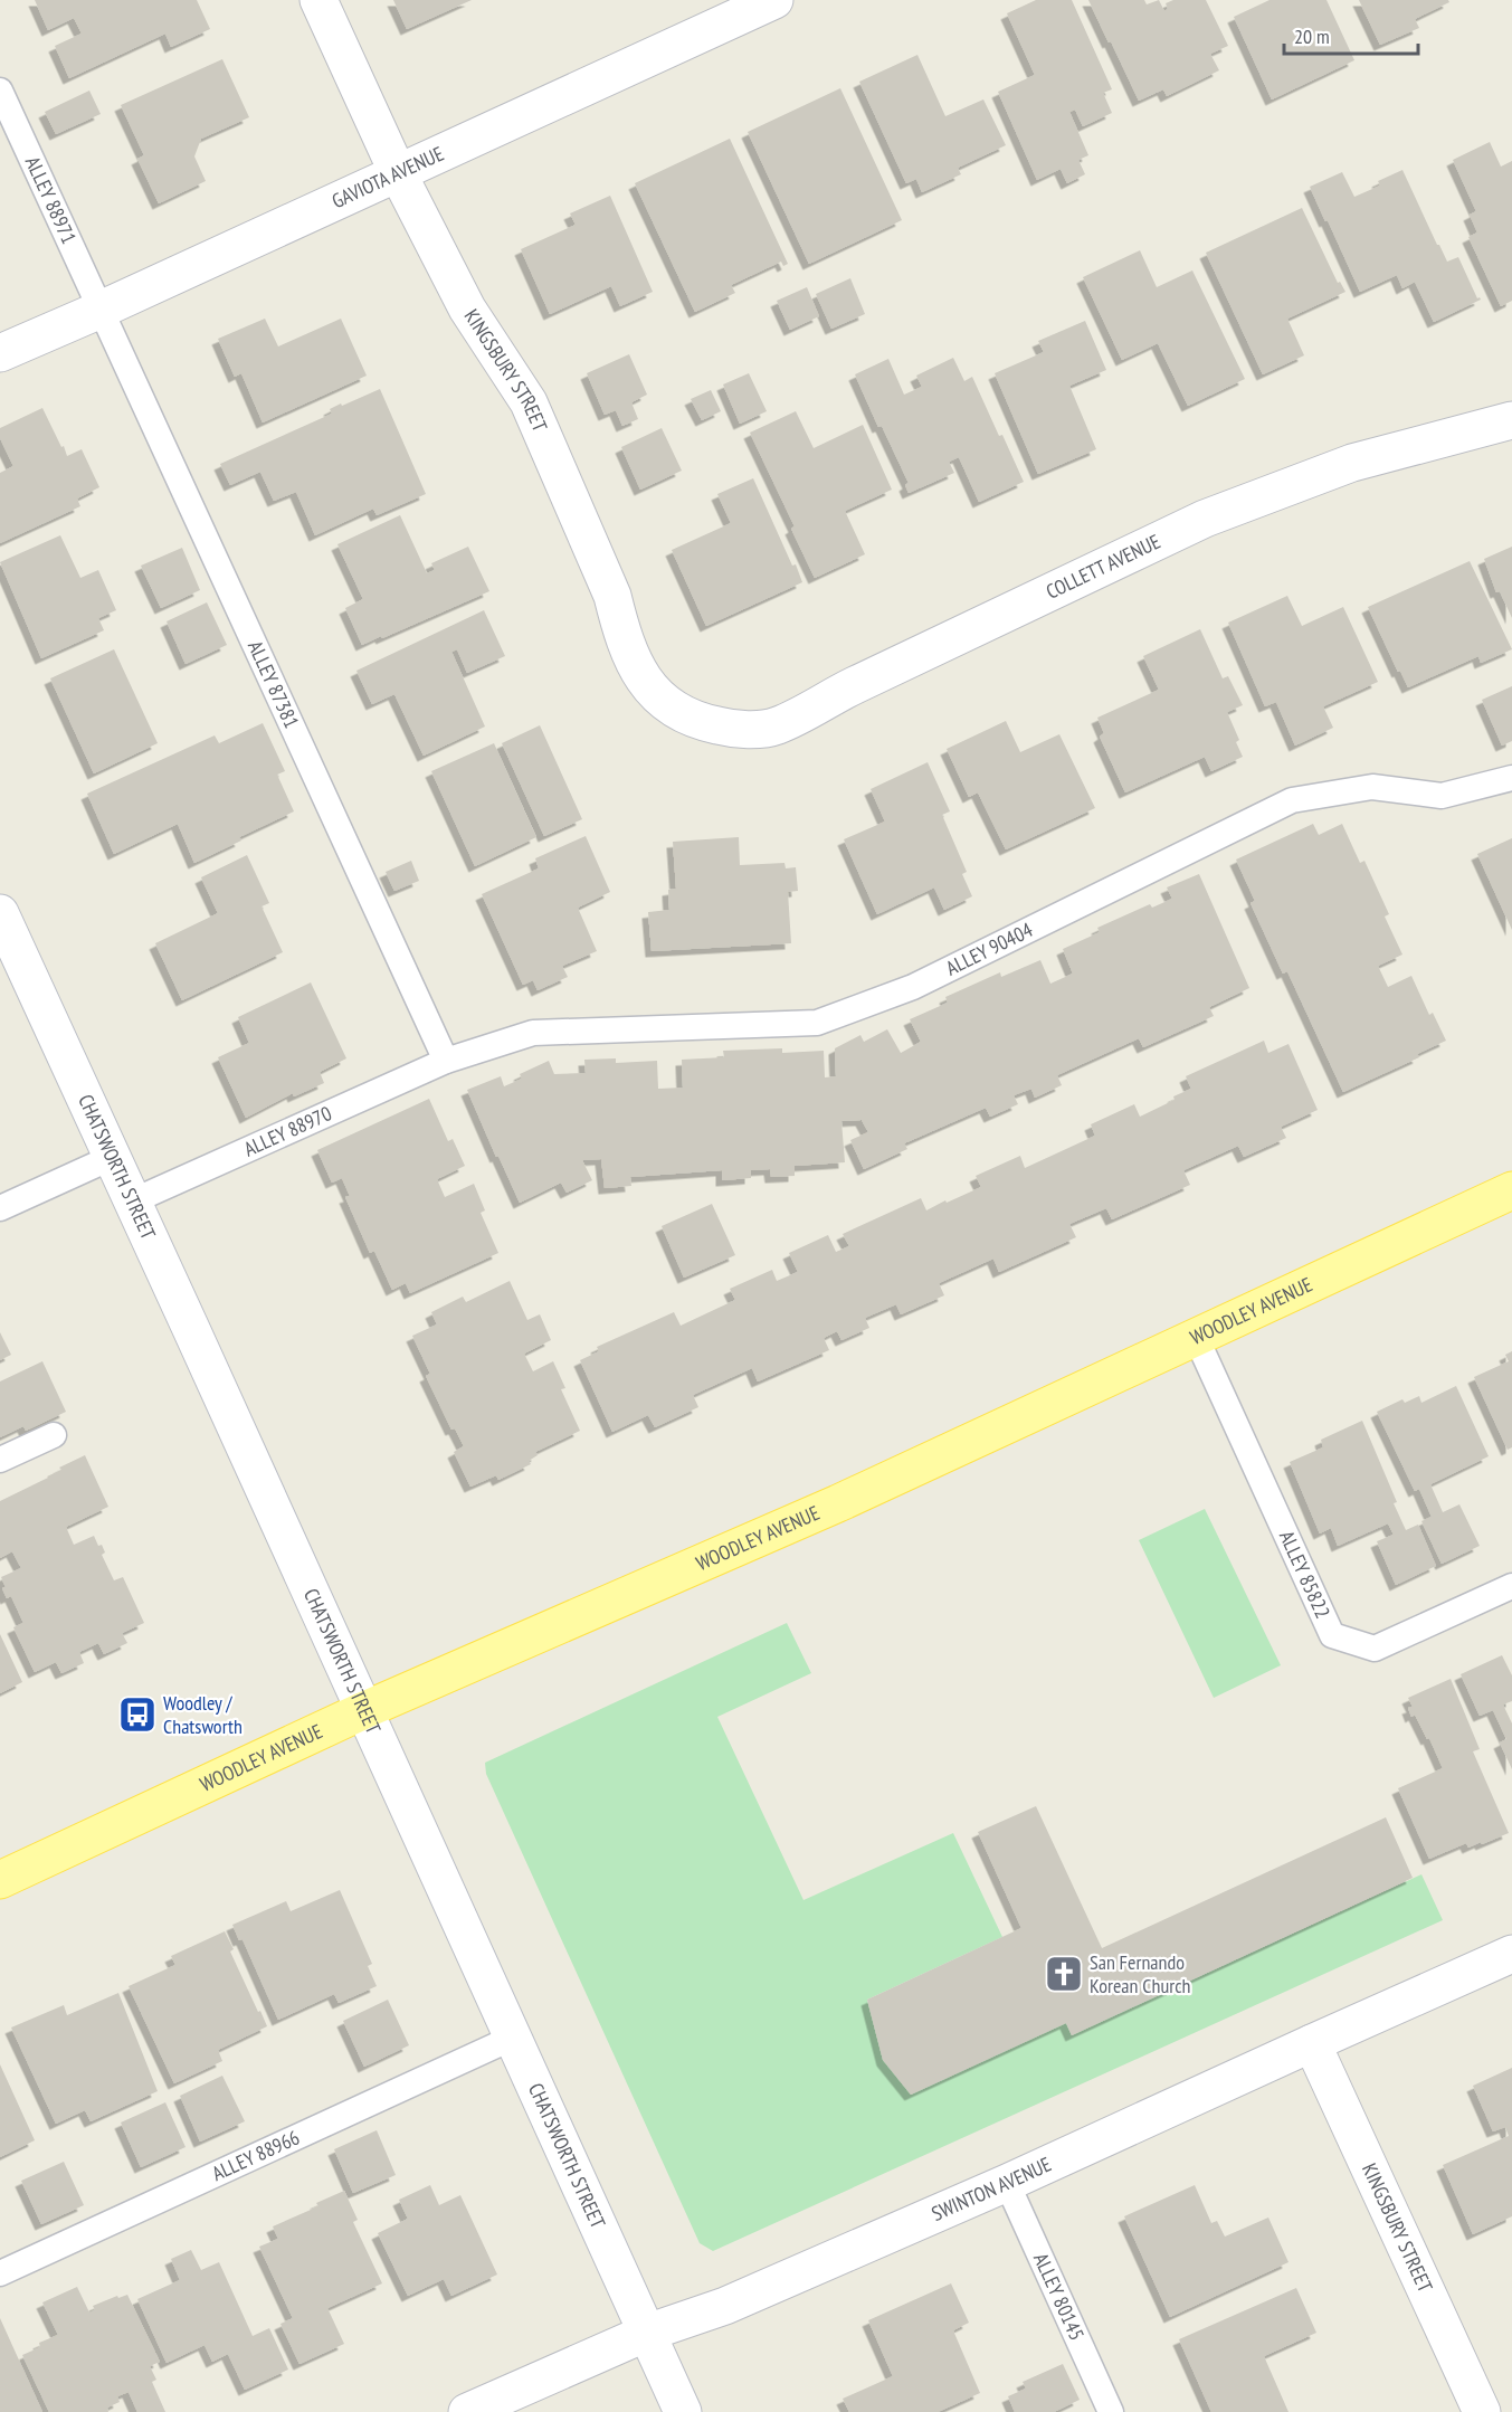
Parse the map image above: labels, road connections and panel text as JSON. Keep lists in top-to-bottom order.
{
  "streets": {
    "main road": ["WOODLEY AVENUE"],
    "street": [
      "GAVIOTA AVENUE",
      "KINGSBURY STREET",
      "COLLETT AVENUE",
      "CHATSWORTH STREET",
      "SWINTON AVENUE"
    ],
    "lane": [
      "ALLEY 88971",
      "ALLEY 87381",
      "ALLEY 90404",
      "ALLEY 88970",
      "ALLEY 85822",
      "ALLEY 88966",
      "ALLEY 80145"
    ]
  },
  "crossings": [
    ["GAVIOTA AVENUE", "ALLEY 88971"],
    ["GAVIOTA AVENUE", "KINGSBURY STREET"],
    ["GAVIOTA AVENUE", "ALLEY 87381"],
    ["ALLEY 88971", "ALLEY 87381"],
    ["KINGSBURY STREET", "COLLETT AVENUE"],
    ["KINGSBURY STREET", "SWINTON AVENUE"],
    ["ALLEY 87381", "ALLEY 90404"],
    ["ALLEY 87381", "ALLEY 88970"],
    ["ALLEY 90404", "ALLEY 88970"],
    ["ALLEY 88970", "CHATSWORTH STREET"],
    ["CHATSWORTH STREET", "WOODLEY AVENUE"],
    ["CHATSWORTH STREET", "ALLEY 88966"],
    ["CHATSWORTH STREET", "SWINTON AVENUE"],
    ["WOODLEY AVENUE", "ALLEY 85822"],
    ["SWINTON AVENUE", "ALLEY 80145"]
  ],
  "places": {
    "bus stop": ["Woodley / Chatsworth"],
    "church": ["San Fernando Korean Church"]
  },
  "scale_bar": "20 m"
}
